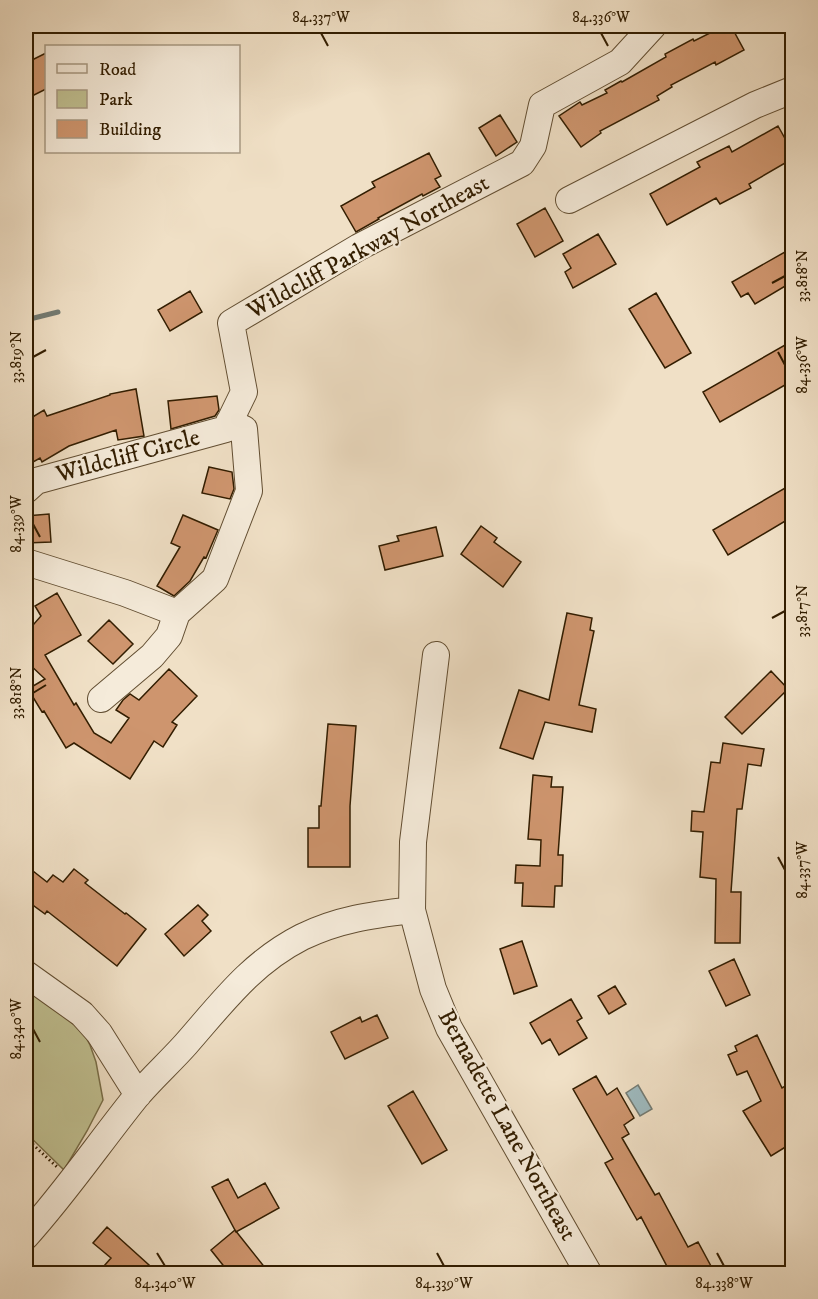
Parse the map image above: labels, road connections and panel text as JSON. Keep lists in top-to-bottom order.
{
  "streets": {
    "street": ["Wildcliff Parkway Northeast", "Wildcliff Circle", "Bernadette Lane Northeast"]
  },
  "crossings": [
    ["Wildcliff Parkway Northeast", "Wildcliff Circle"]
  ],
  "legend": ["Road", "Park", "Building"],
  "coordinates": [
    "84.337°W",
    "84.336°W",
    "33.818°N",
    "33.819°N",
    "84.339°W",
    "33.817°N",
    "84.340°W",
    "84.338°W"
  ]
}
